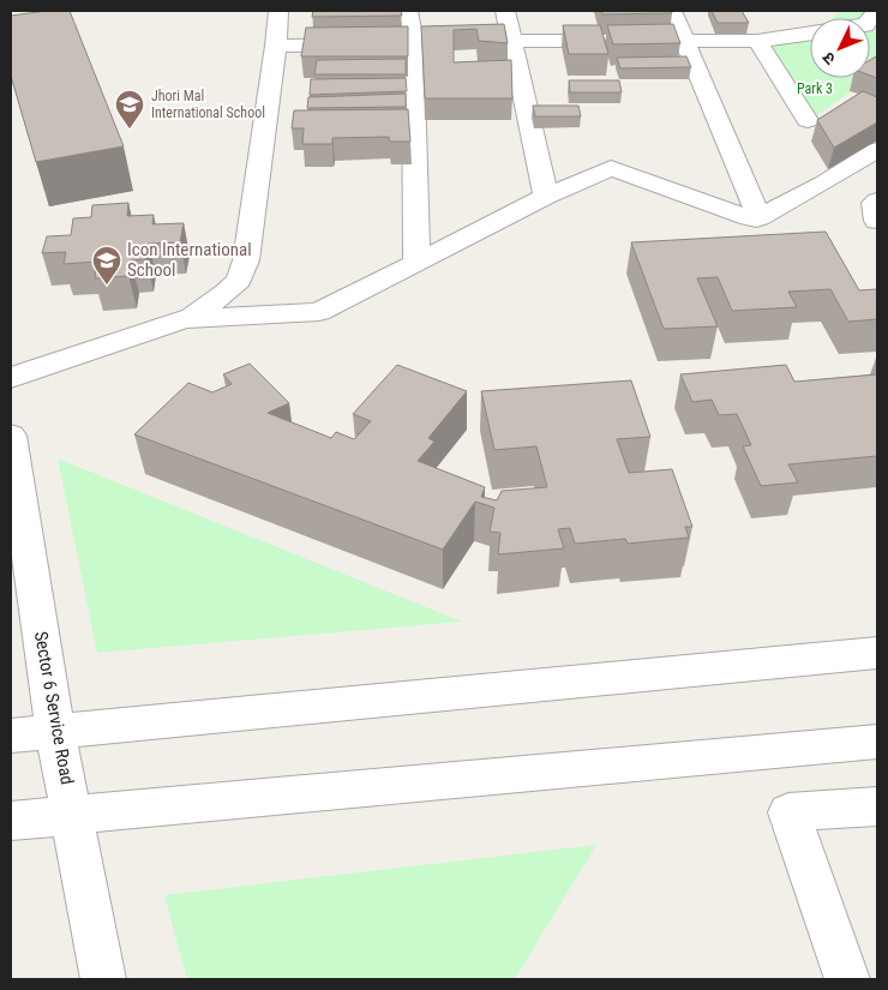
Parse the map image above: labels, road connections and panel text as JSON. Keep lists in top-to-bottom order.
{
  "streets": {
    "street": ["Sector 6 Service Road"]
  },
  "parks": ["Park 3"],
  "places": {
    "school or university": ["Jhori Mal International School", "Icon International School"]
  },
  "north": "bottom left"
}
